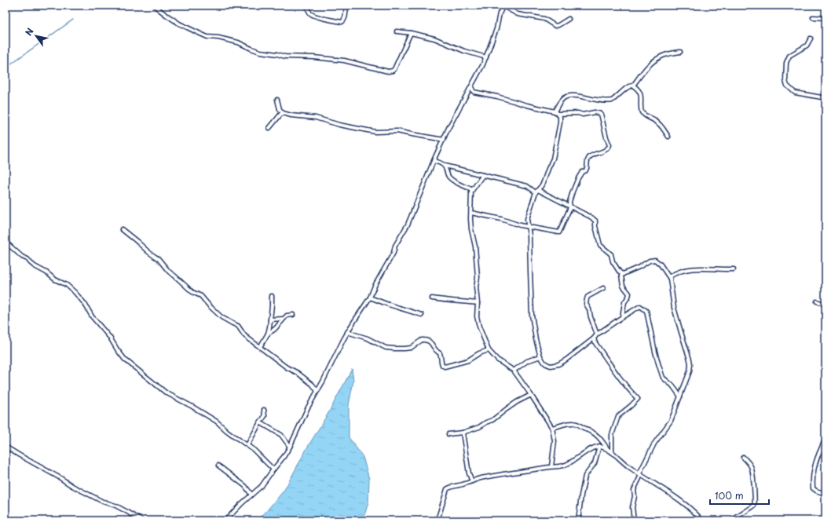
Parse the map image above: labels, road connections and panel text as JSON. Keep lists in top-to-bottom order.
{
  "scale_bar": "100 m",
  "north": "top left"
}
